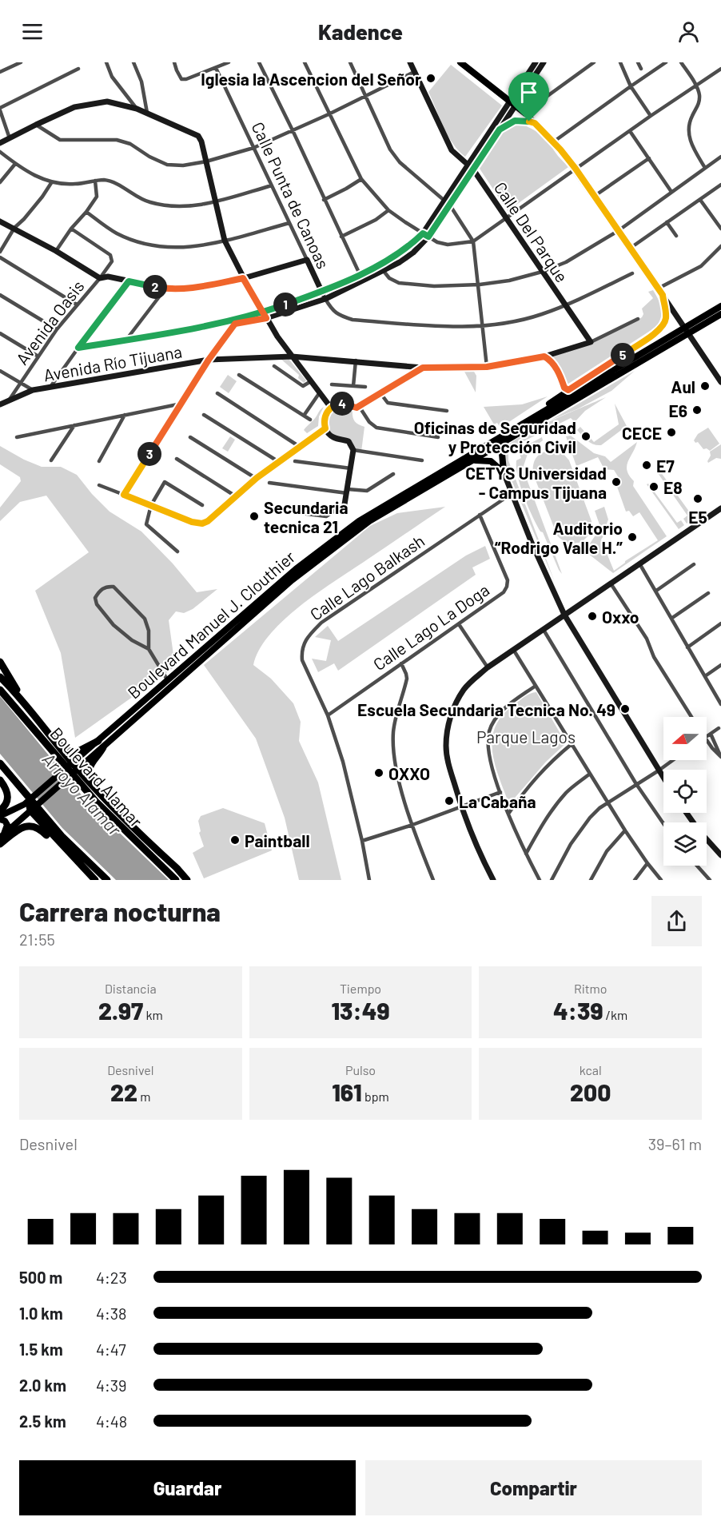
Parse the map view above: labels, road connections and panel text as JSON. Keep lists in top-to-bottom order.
{
  "streets": {
    "highway": ["Boulevard Alamar"],
    "main road": ["Boulevard Manuel J. Clouthier"],
    "street": [
      "Calle Punta de Canoas",
      "Calle Del Parque",
      "Avenida Oasis",
      "Avenida Río Tijuana",
      "Calle Lago Balkash",
      "Calle Lago La Doga"
    ]
  },
  "crossings": [
    ["Calle Punta de Canoas", "Calle Del Parque"],
    ["Calle Del Parque", "Avenida Río Tijuana"],
    ["Avenida Oasis", "Avenida Río Tijuana"],
    ["Calle Lago Balkash", "Calle Lago La Doga"]
  ],
  "water": ["Arroyo Alamar"],
  "parks": ["Parque Lagos"],
  "places": [
    "Iglesia la Ascencion del Señor",
    "Aul",
    "E6",
    "CECE",
    "Oficinas de Seguridad y Protección Civil",
    "E7",
    "CETYS Universidad - Campus Tijuana",
    "E8",
    "E5",
    "Secundaria tecnica 21",
    "Auditorio “Rodrigo Valle H.”",
    "Oxxo",
    "Escuela Secundaria Tecnica No. 49",
    "OXXO",
    "La Cabaña",
    "Paintball"
  ],
  "north": "left",
  "page": {
    "header": "Kadence",
    "pins": [
      "2",
      "1",
      "5",
      "4",
      "3"
    ],
    "heading": ["Carrera nocturna", "21:55"],
    "stats": [
      ["Distancia", "2.97 km"],
      ["Tiempo", "13:49"],
      ["Ritmo", "4:39 /km"],
      ["Desnivel", "22 m"],
      ["Pulso", "161 bpm"],
      ["kcal", "200"]
    ],
    "chart": ["Desnivel", "39–61 m"],
    "list": [
      {
        "name": "500 m",
        "note": "4:23"
      },
      {
        "name": "1.0 km",
        "note": "4:38"
      },
      {
        "name": "1.5 km",
        "note": "4:47"
      },
      {
        "name": "2.0 km",
        "note": "4:39"
      },
      {
        "name": "2.5 km",
        "note": "4:48"
      }
    ],
    "buttons": ["Guardar", "Compartir"]
  }
}
